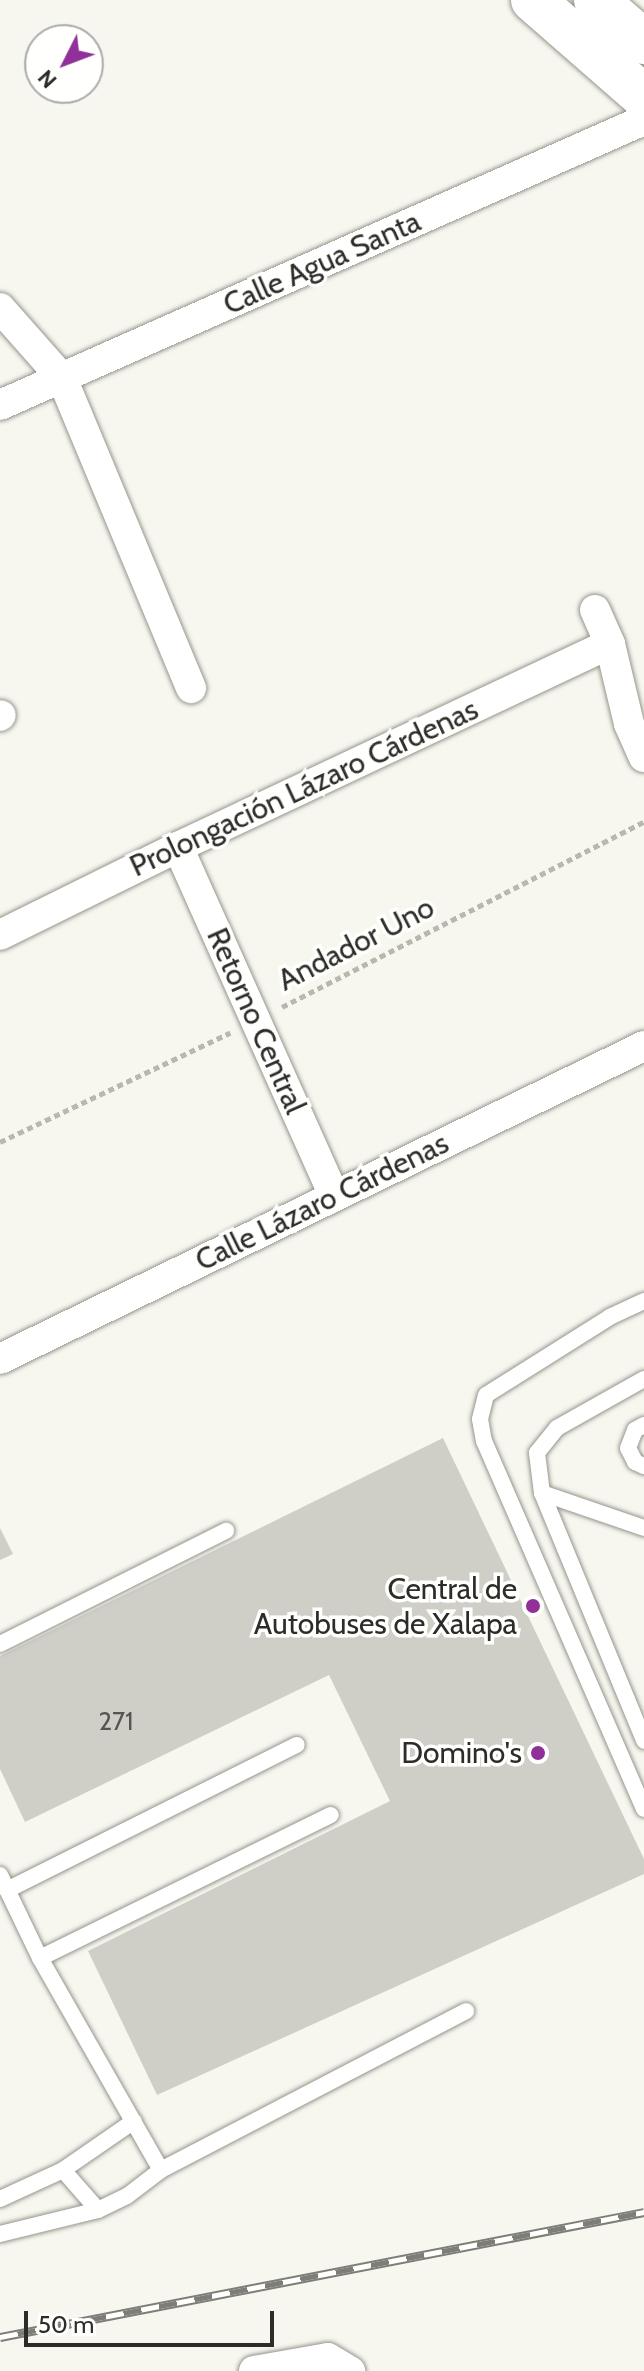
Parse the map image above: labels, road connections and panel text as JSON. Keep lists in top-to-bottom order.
{
  "streets": {
    "street": [
      "Calle Agua Santa",
      "Prolongación Lázaro Cárdenas",
      "Retorno Central",
      "Calle Lázaro Cárdenas"
    ],
    "path": ["Andador Uno"]
  },
  "crossings": [
    ["Prolongación Lázaro Cárdenas", "Retorno Central"],
    ["Andador Uno", "Retorno Central"],
    ["Retorno Central", "Calle Lázaro Cárdenas"]
  ],
  "places": ["Central de Autobuses de Xalapa", "Domino's"],
  "house_numbers": ["271"],
  "scale_bar": "50 m",
  "north": "bottom left"
}
